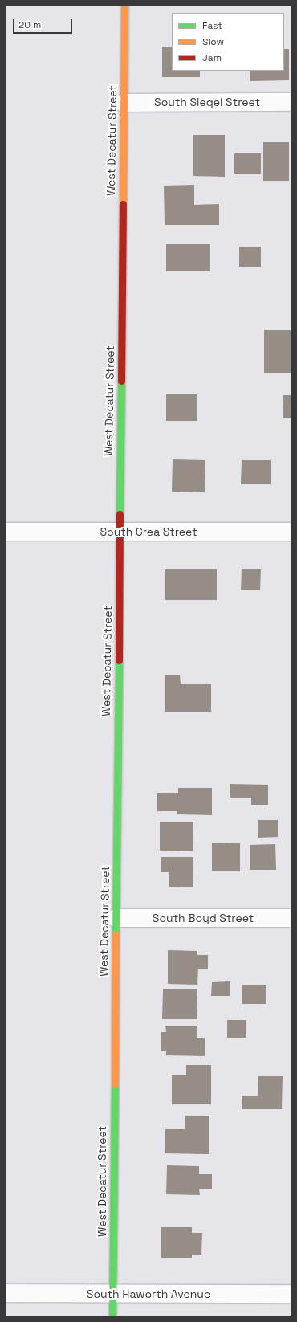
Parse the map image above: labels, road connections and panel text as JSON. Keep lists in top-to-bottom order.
{
  "streets": {
    "street": [
      "South Siegel Street",
      "West Decatur Street",
      "South Crea Street",
      "South Boyd Street",
      "South Haworth Avenue"
    ]
  },
  "crossings": [
    ["South Siegel Street", "West Decatur Street"],
    ["West Decatur Street", "South Crea Street"],
    ["West Decatur Street", "South Boyd Street"],
    ["West Decatur Street", "South Haworth Avenue"]
  ],
  "legend": ["Fast", "Slow", "Jam"],
  "scale_bar": "20 m"
}
